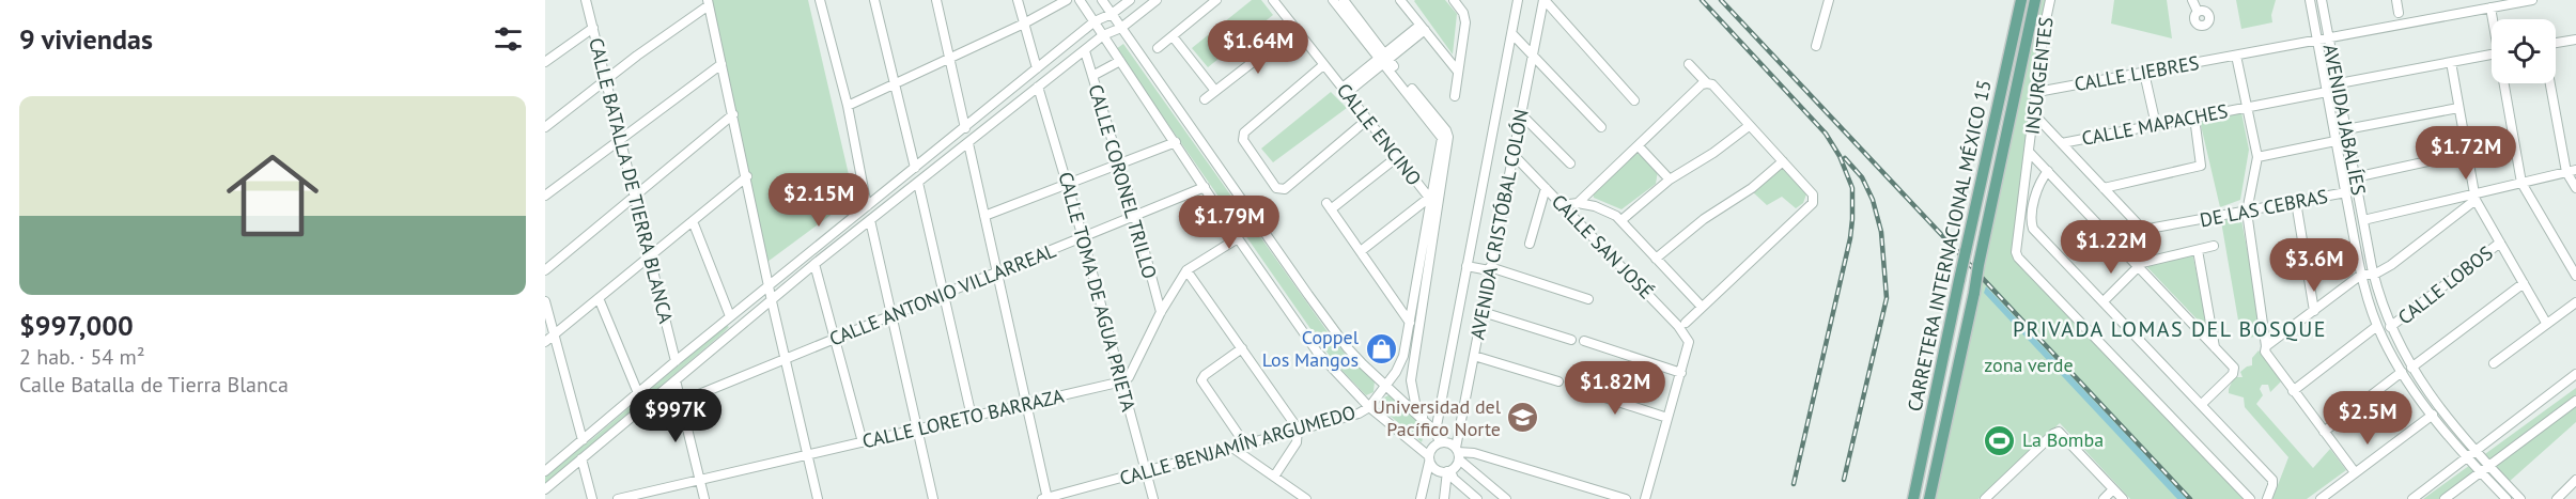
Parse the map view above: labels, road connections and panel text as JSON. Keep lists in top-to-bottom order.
{
  "streets": {
    "main road": ["CARRETERA INTERNACIONAL MÉXICO 15"],
    "street": [
      "CALLE LIEBRES",
      "INSURGENTES",
      "AVENIDA JABALÍES",
      "CALLE MAPACHES",
      "CALLE ENCINO",
      "CALLE BATALLA DE TIERRA BLANCA",
      "CALLE CORONEL TRILLO",
      "DE LAS CEBRAS",
      "AVENIDA CRISTÓBAL COLÓN",
      "CALLE SAN JOSÉ",
      "CALLE LOBOS",
      "CALLE TOMA DE AGUA PRIETA",
      "CALLE ANTONIO VILLARREAL",
      "CALLE LORETO BARRAZA",
      "CALLE BENJAMÍN ARGUMEDO"
    ]
  },
  "crossings": [
    ["CALLE LIEBRES", "INSURGENTES"],
    ["CALLE LIEBRES", "AVENIDA JABALÍES"],
    ["AVENIDA JABALÍES", "CALLE MAPACHES"],
    ["AVENIDA JABALÍES", "DE LAS CEBRAS"],
    ["AVENIDA JABALÍES", "CALLE LOBOS"],
    ["CALLE ENCINO", "CALLE BENJAMÍN ARGUMEDO"],
    ["CALLE CORONEL TRILLO", "CALLE ANTONIO VILLARREAL"],
    ["AVENIDA CRISTÓBAL COLÓN", "CALLE SAN JOSÉ"],
    ["CALLE TOMA DE AGUA PRIETA", "CALLE ANTONIO VILLARREAL"],
    ["CALLE TOMA DE AGUA PRIETA", "CALLE LORETO BARRAZA"],
    ["CALLE TOMA DE AGUA PRIETA", "CALLE BENJAMÍN ARGUMEDO"]
  ],
  "districts": ["PRIVADA LOMAS DEL BOSQUE"],
  "parks": ["zona verde"],
  "places": {
    "shop": ["Coppel Los Mangos"],
    "school or university": ["Universidad del Pacífico Norte"],
    "sports": ["La Bomba"]
  },
  "page": {
    "heading": "9 viviendas",
    "price": [
      "$1.64M",
      "$1.72M",
      "$2.15M",
      "$1.79M",
      "$1.22M",
      "$3.6M",
      "$1.82M",
      "$997K",
      "$2.5M"
    ],
    "list": [
      {
        "name": "$997,000",
        "note": "2 hab. · 54 m² · Calle Batalla de Tierra Blanca"
      }
    ]
  }
}
